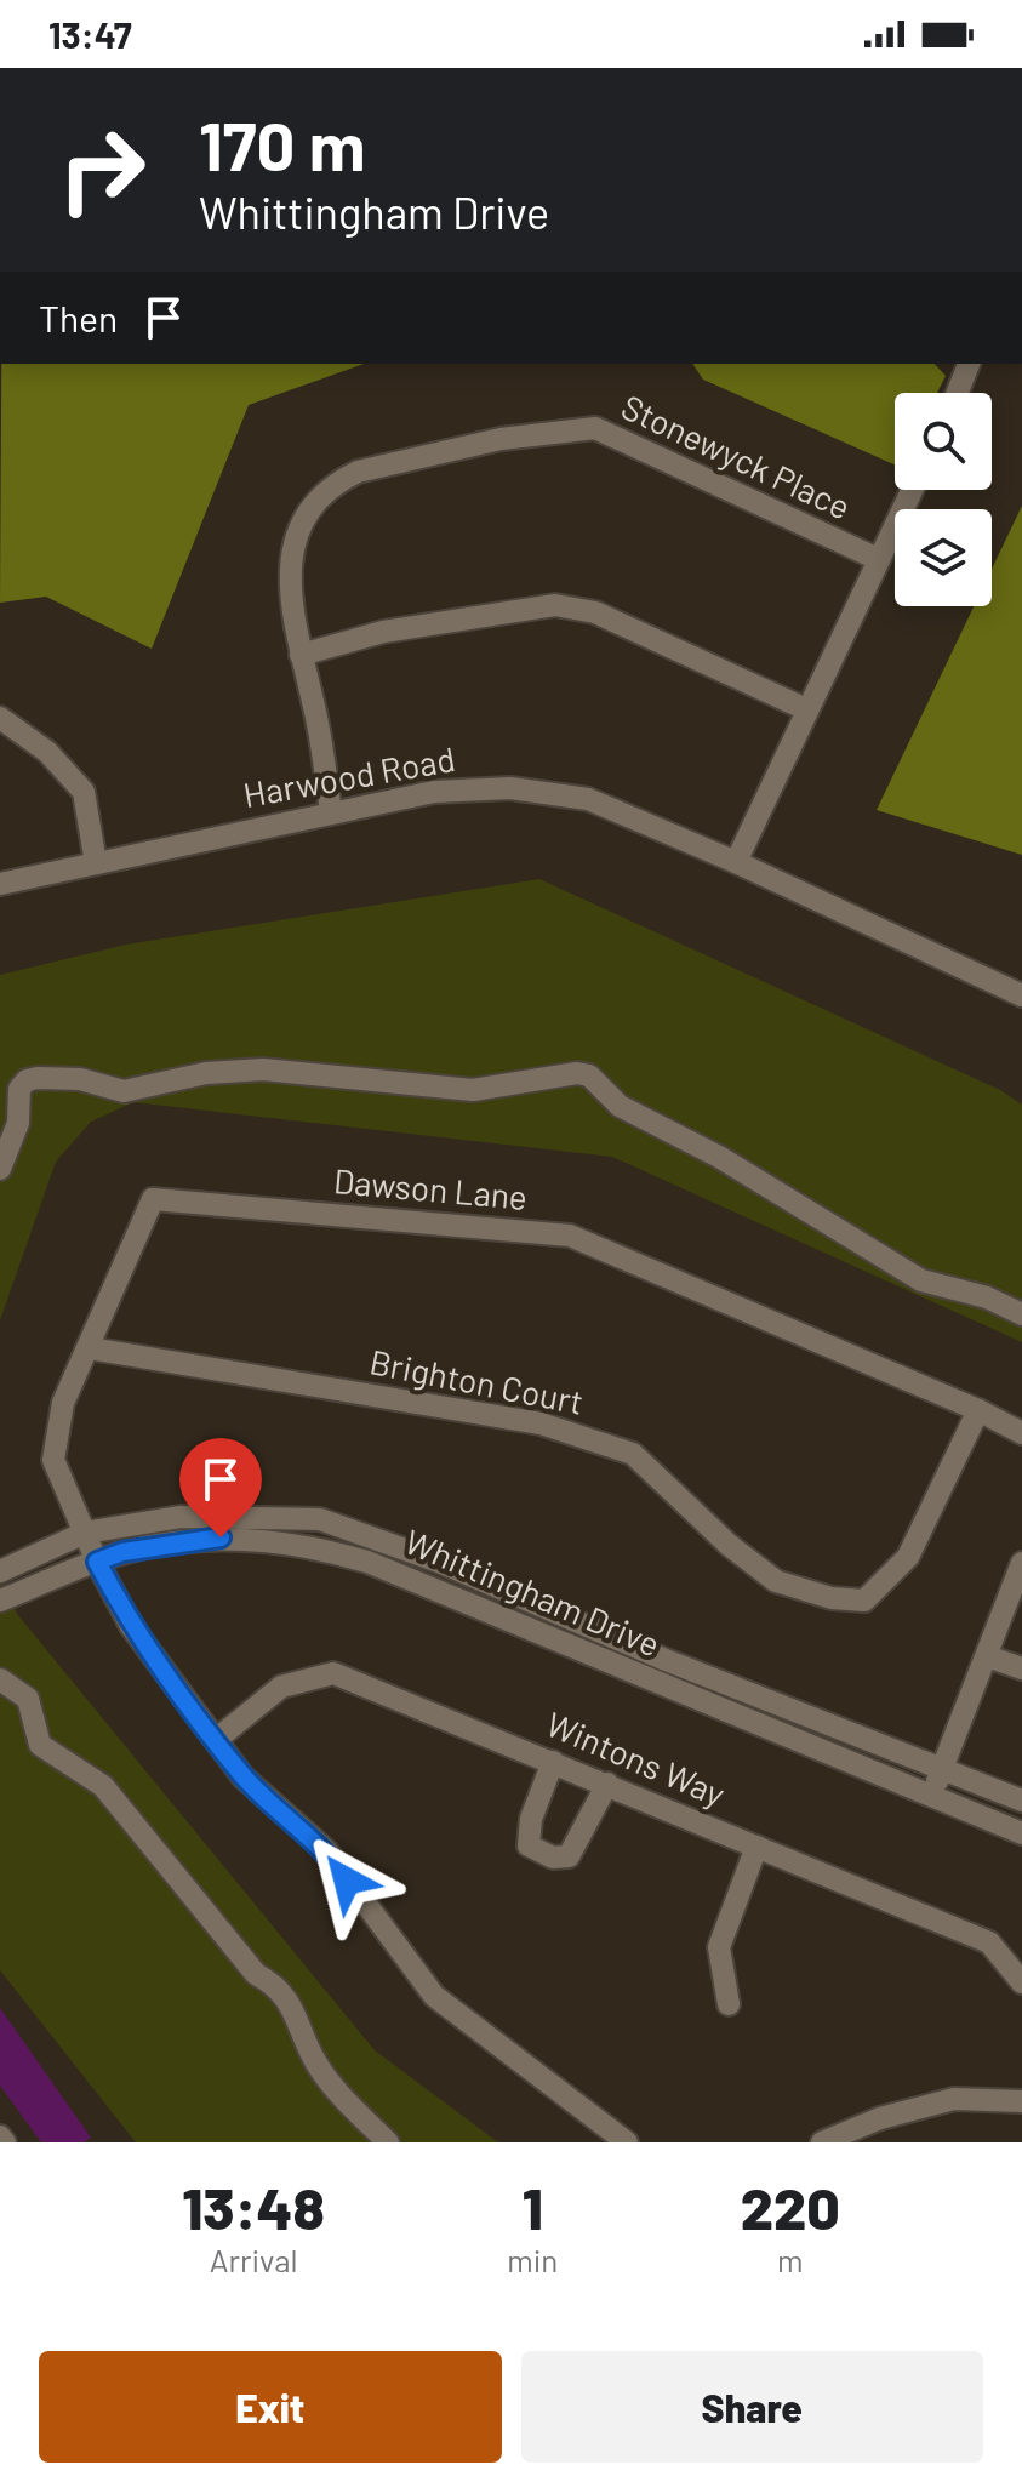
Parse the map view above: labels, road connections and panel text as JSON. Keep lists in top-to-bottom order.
{
  "streets": {
    "street": [
      "Stonewyck Place",
      "Harwood Road",
      "Dawson Lane",
      "Brighton Court",
      "Whittingham Drive",
      "Wintons Way"
    ]
  },
  "crossings": [
    ["Stonewyck Place", "Harwood Road"],
    ["Dawson Lane", "Brighton Court"],
    ["Dawson Lane", "Whittingham Drive"],
    ["Dawson Lane", "Wintons Way"]
  ],
  "page": {
    "status": "13:47",
    "turn": ["170 m", "Whittingham Drive"],
    "then": "Then",
    "eta": [
      "13:48",
      "Arrival",
      "1",
      "min",
      "220",
      "m"
    ],
    "buttons": ["Exit", "Share"]
  }
}
